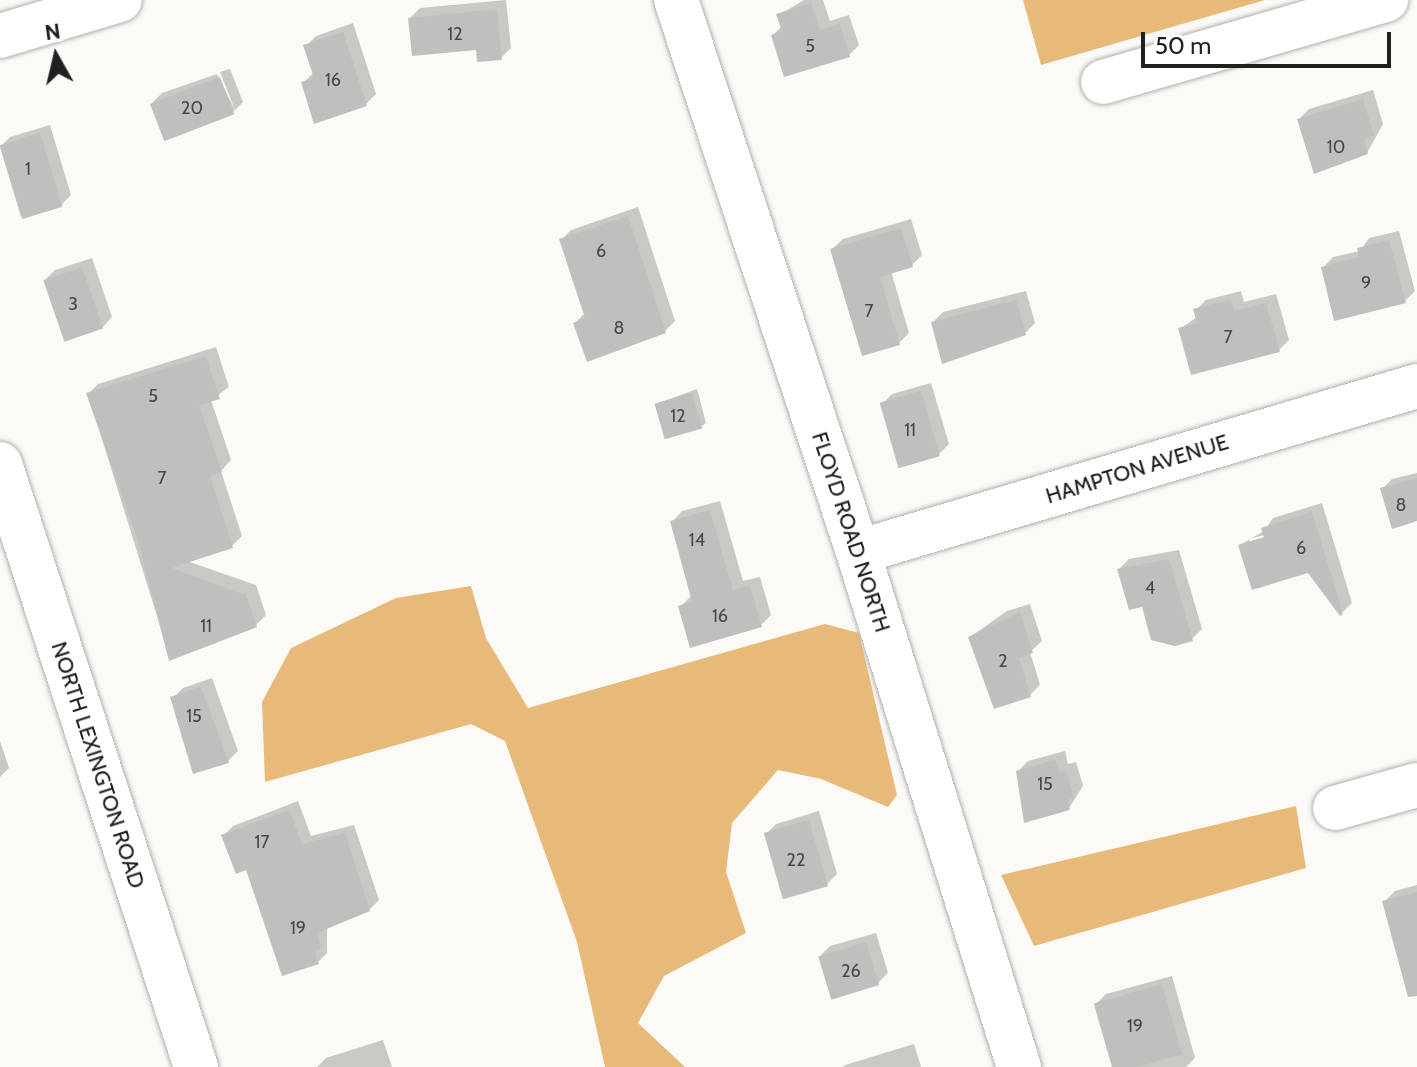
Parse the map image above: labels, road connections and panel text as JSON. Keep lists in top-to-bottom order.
{
  "streets": {
    "street": ["HAMPTON AVENUE", "FLOYD ROAD NORTH", "NORTH LEXINGTON ROAD"]
  },
  "crossings": [
    ["HAMPTON AVENUE", "FLOYD ROAD NORTH"]
  ],
  "house_numbers": [
    "12",
    "5",
    "16",
    "20",
    "10",
    "1",
    "6",
    "9",
    "3",
    "7",
    "8",
    "7",
    "5",
    "12",
    "11",
    "7",
    "8",
    "14",
    "6",
    "4",
    "16",
    "11",
    "2",
    "15",
    "15",
    "17",
    "22",
    "19",
    "26",
    "19"
  ],
  "scale_bar": "50 m",
  "north": "top"
}
